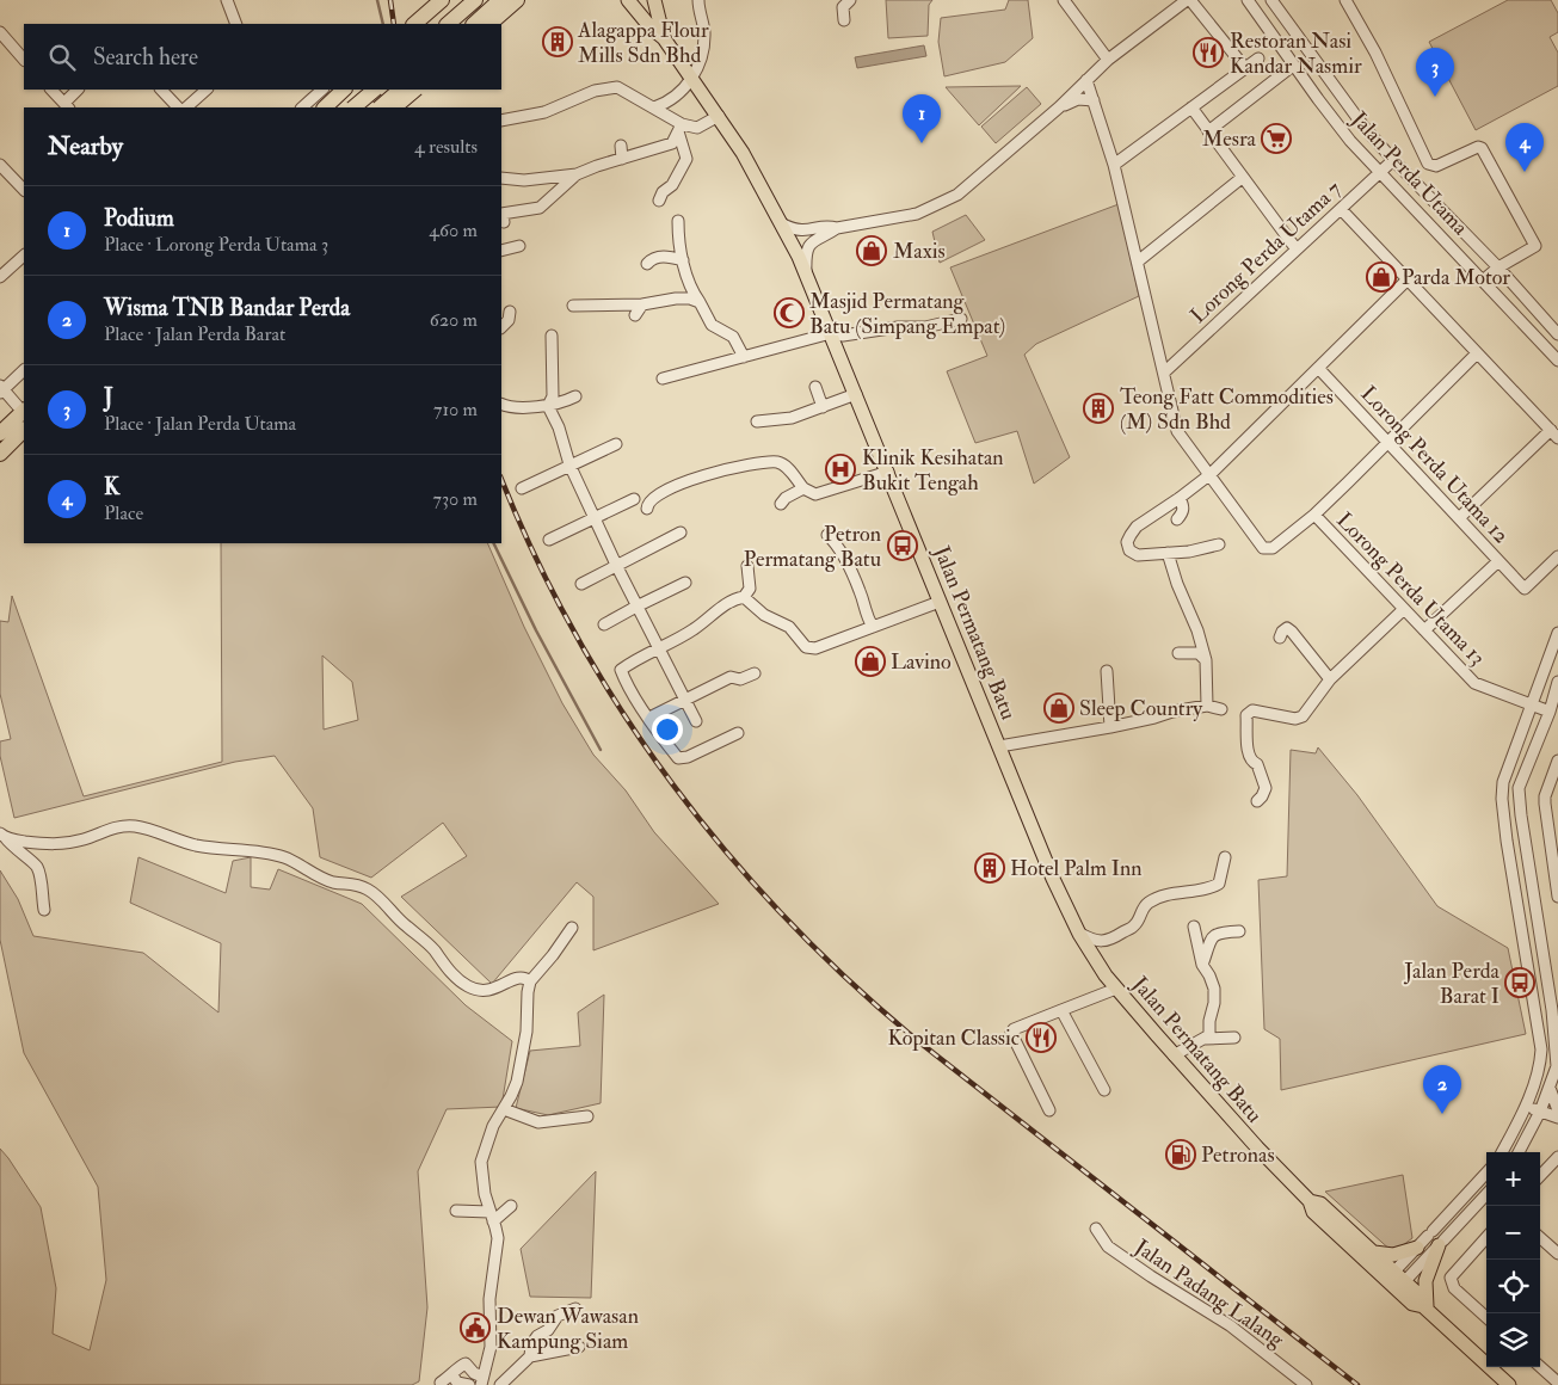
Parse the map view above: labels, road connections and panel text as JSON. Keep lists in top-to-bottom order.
{
  "streets": {
    "main road": ["Jalan Permatang Batu"],
    "street": [
      "Jalan Perda Utama",
      "Lorong Perda Utama 7",
      "Lorong Perda Utama 12",
      "Lorong Perda Utama 13",
      "Jalan Padang Lalang"
    ]
  },
  "crossings": [
    ["Jalan Perda Utama", "Lorong Perda Utama 7"]
  ],
  "places": {
    "building": ["Alagappa Flour Mills Sdn Bhd", "Teong Fatt Commodities (M) Sdn Bhd", "Hotel Palm Inn"],
    "restaurant": ["Restoran Nasi Kandar Nasmir", "Kopitan Classic"],
    "supermarket": ["Mesra"],
    "shop": [
      "Maxis",
      "Parda Motor",
      "Lavino",
      "Sleep Country"
    ],
    "mosque": ["Masjid Permatang Batu (Simpang Empat)"],
    "hospital": ["Klinik Kesihatan Bukit Tengah"],
    "bus stop": ["Petron Permatang Batu", "Jalan Perda Barat I"],
    "fuel station": ["Petronas"],
    "public building": ["Dewan Wawasan Kampung Siam"]
  },
  "page": {
    "search": "Search here",
    "pins": [
      "3",
      "1",
      "4",
      "2"
    ],
    "heading": ["Nearby", "4 results"],
    "list": [
      {
        "mark": "1",
        "name": "Podium",
        "note": "Place · Lorong Perda Utama 3",
        "value": "460 m"
      },
      {
        "mark": "2",
        "name": "Wisma TNB Bandar Perda",
        "note": "Place · Jalan Perda Barat",
        "value": "620 m"
      },
      {
        "mark": "3",
        "name": "J",
        "note": "Place · Jalan Perda Utama",
        "value": "710 m"
      },
      {
        "mark": "4",
        "name": "K",
        "note": "Place",
        "value": "730 m"
      }
    ],
    "map_buttons": ["+", "−"]
  }
}
